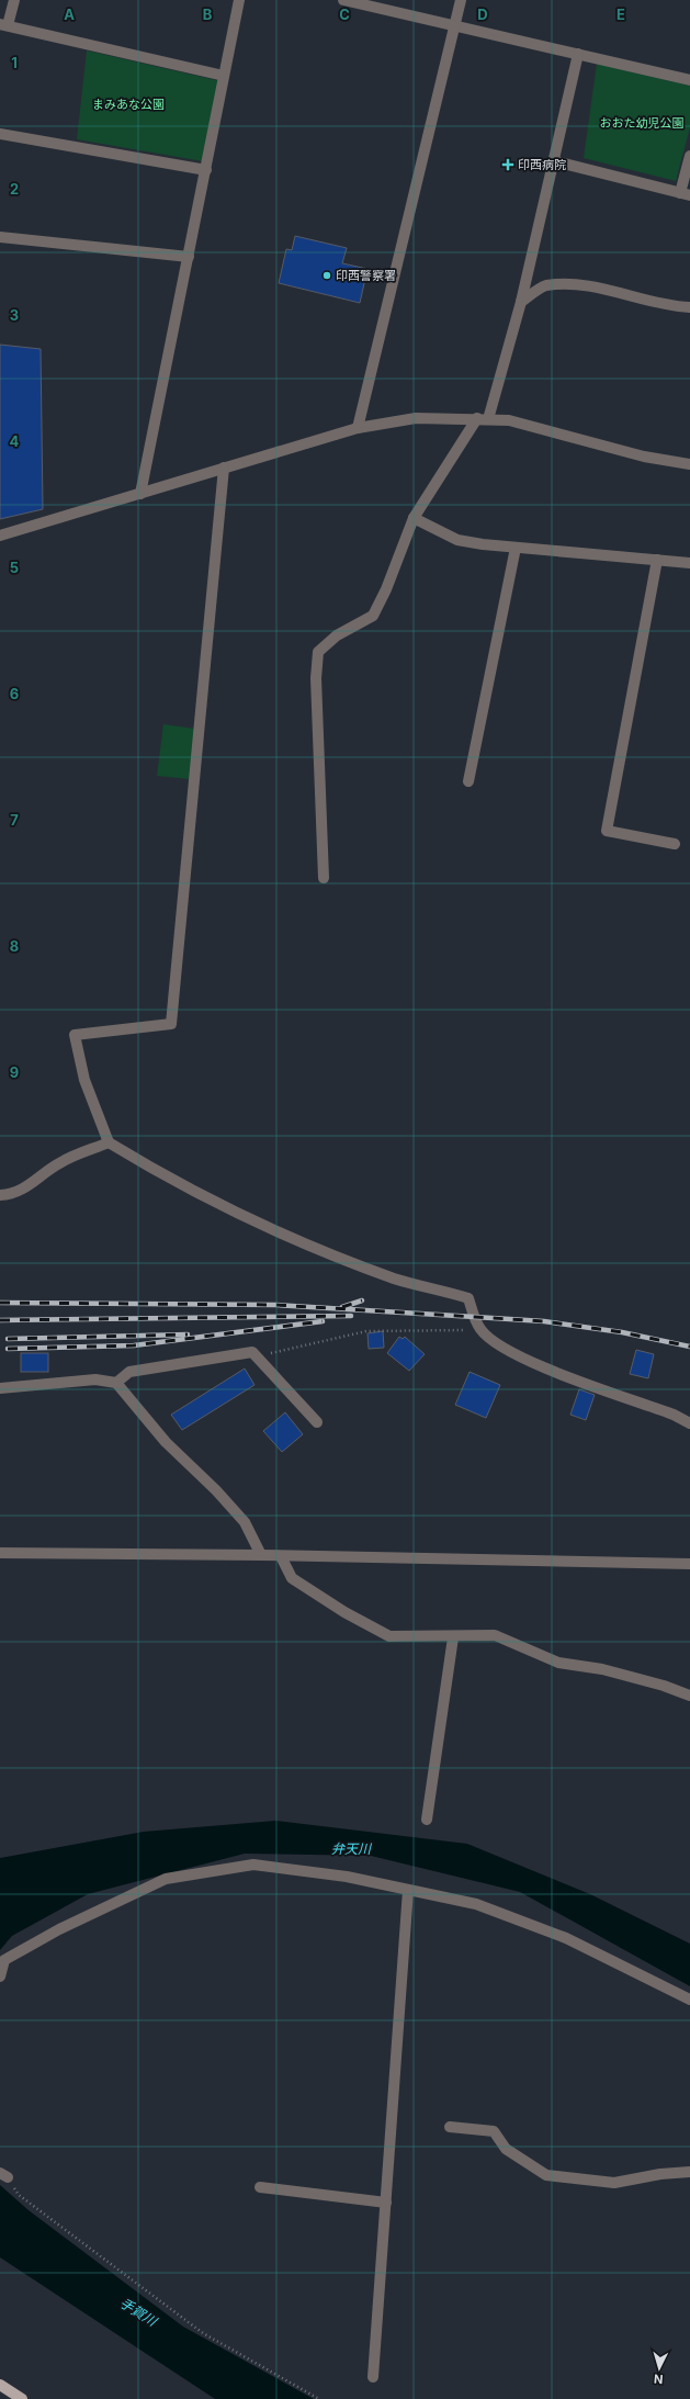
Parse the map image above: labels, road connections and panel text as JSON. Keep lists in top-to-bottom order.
{
  "water": ["弁天川", "手賀川"],
  "parks": ["まみあな公園", "おおた幼児公園"],
  "places": {
    "health": ["印西病院"],
    "other": ["印西警察署"]
  },
  "north": "bottom",
  "grid": {
    "columns": [
      "A",
      "B",
      "C",
      "D",
      "E"
    ],
    "rows": [
      "1",
      "2",
      "3",
      "4",
      "5",
      "6",
      "7",
      "8",
      "9"
    ]
  }
}
